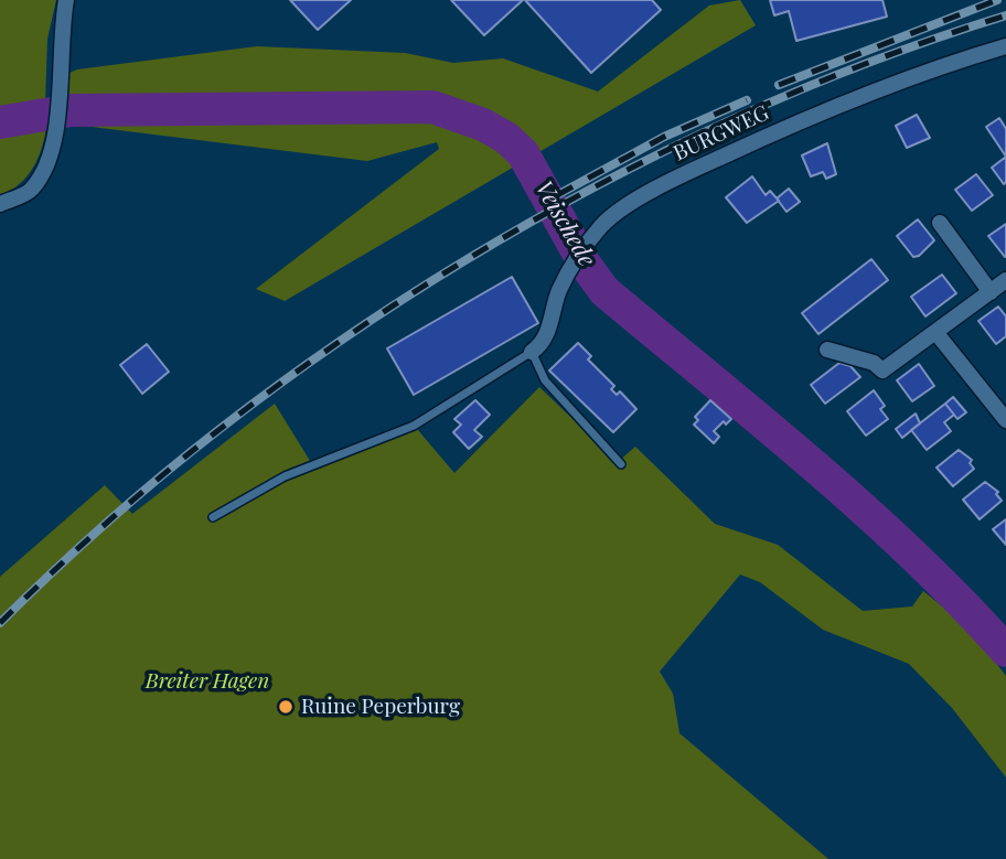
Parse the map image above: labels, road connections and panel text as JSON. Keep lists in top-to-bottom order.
{
  "streets": {
    "street": ["BURGWEG"]
  },
  "water": ["Veischede"],
  "parks": ["Breiter Hagen"],
  "places": ["Ruine Peperburg"]
}
